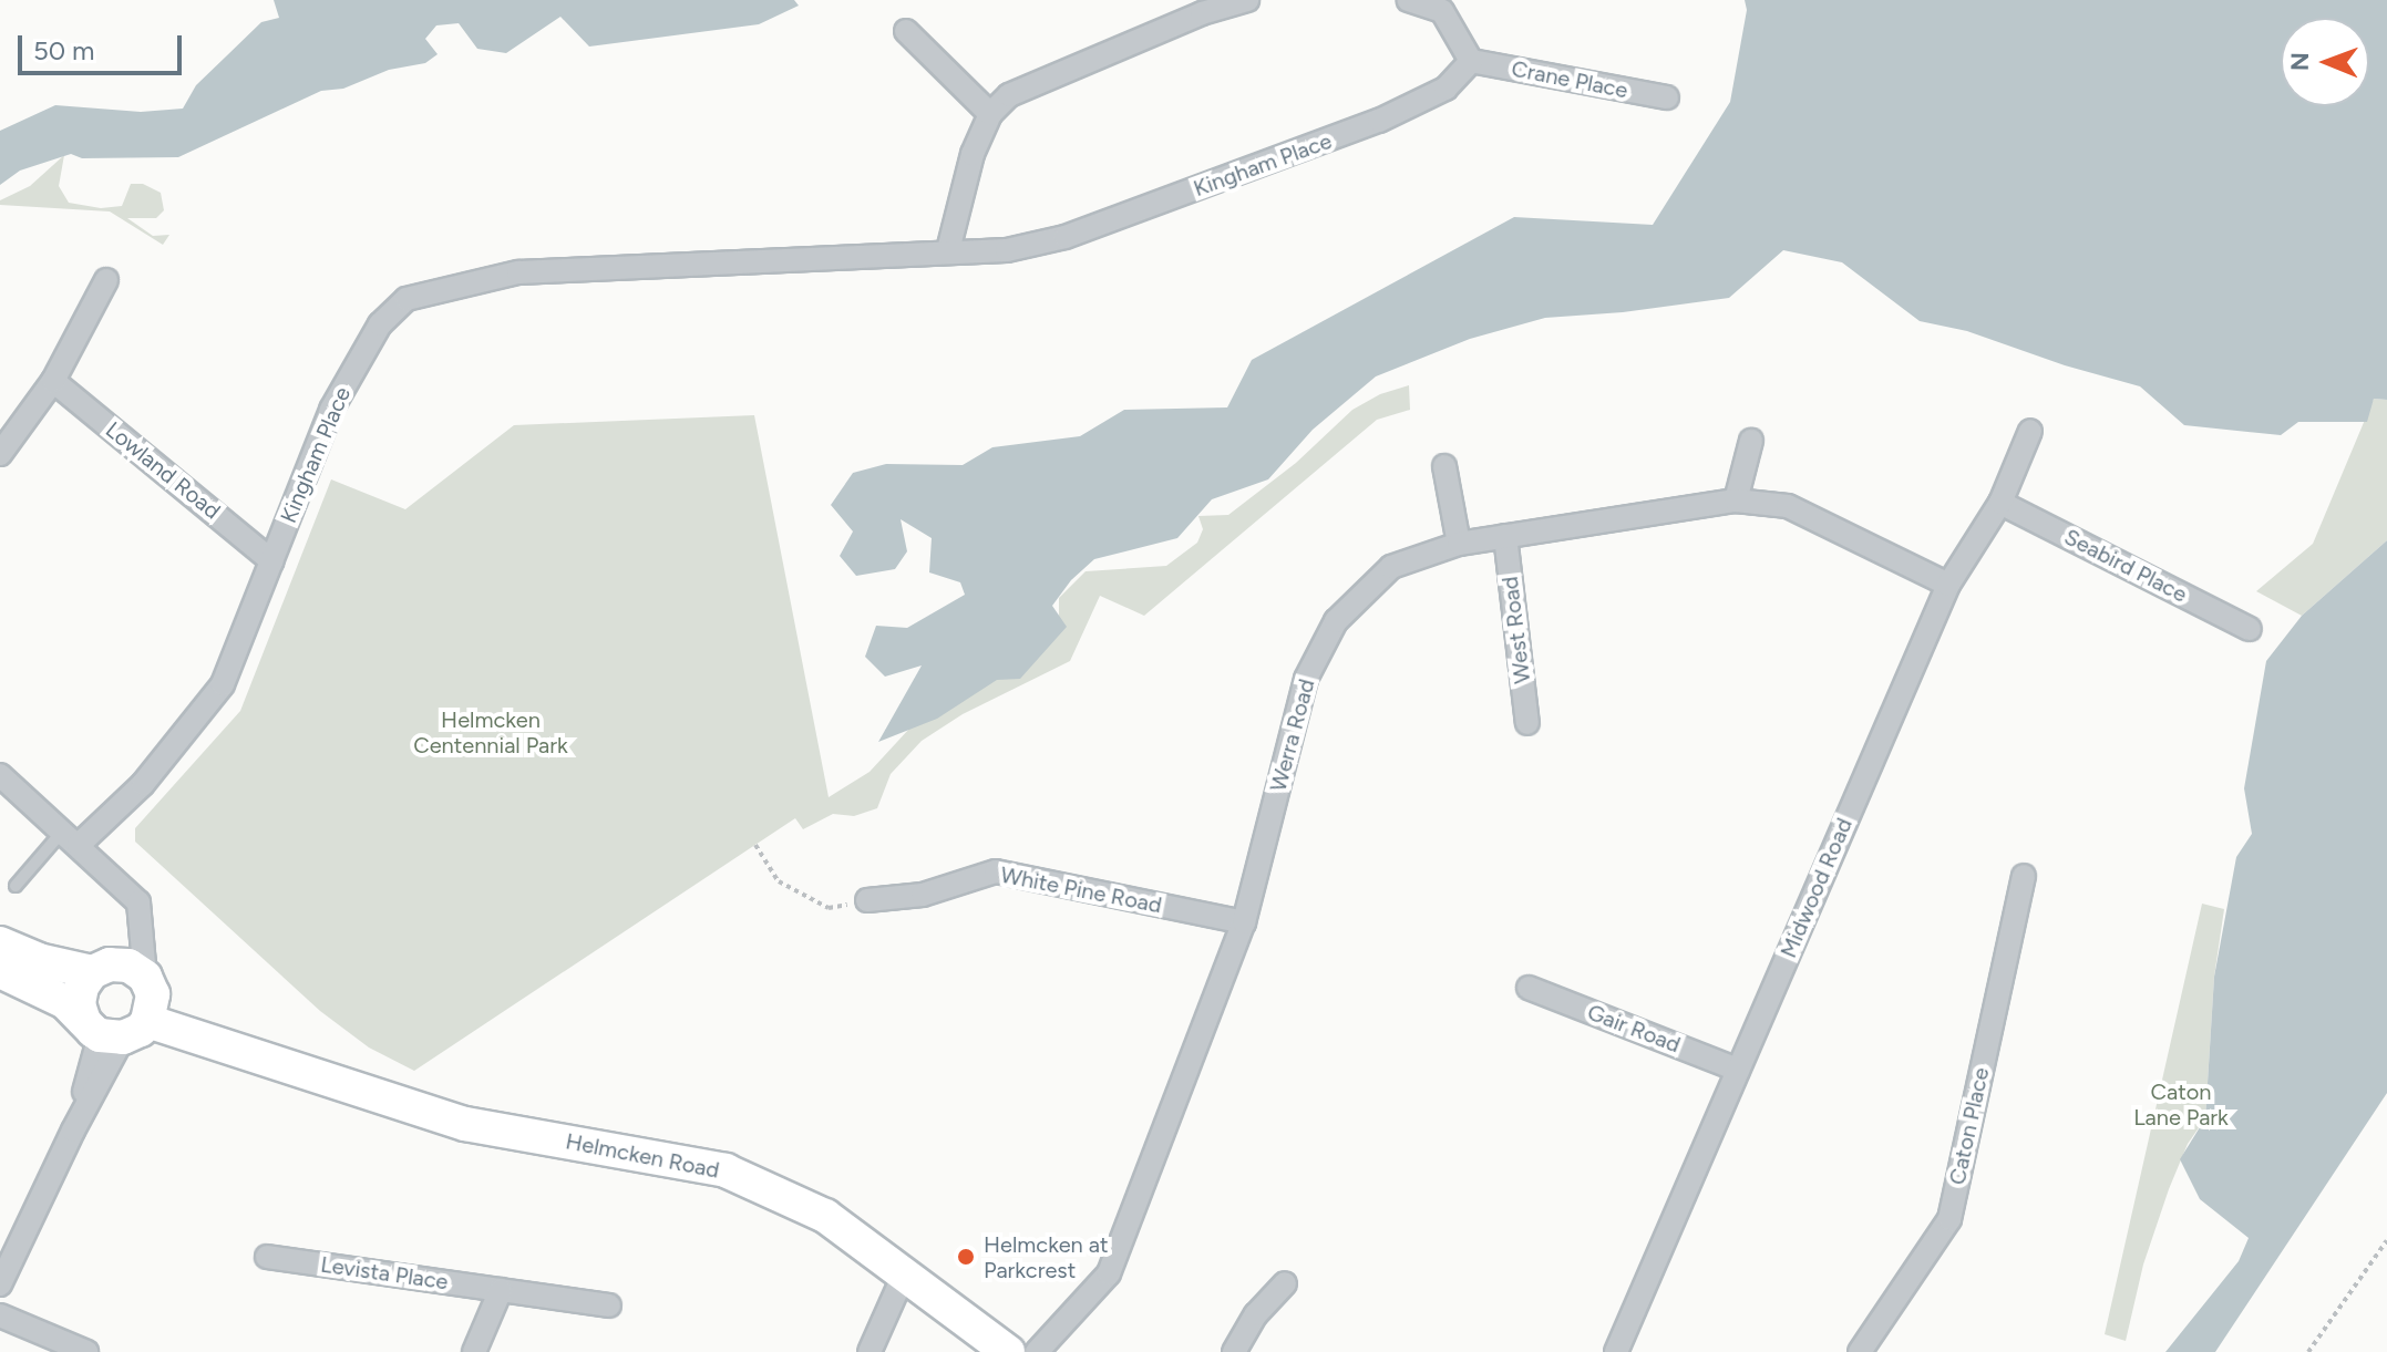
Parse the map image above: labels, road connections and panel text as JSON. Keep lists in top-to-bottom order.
{
  "streets": {
    "main road": ["Helmcken Road"],
    "street": [
      "Crane Place",
      "Kingham Place",
      "Lowland Road",
      "Seabird Place",
      "West Road",
      "Werra Road",
      "Midwood Road",
      "White Pine Road",
      "Gair Road",
      "Caton Place",
      "Levista Place"
    ]
  },
  "crossings": [
    ["Crane Place", "Kingham Place"],
    ["Kingham Place", "Lowland Road"],
    ["Seabird Place", "Midwood Road"],
    ["West Road", "Werra Road"],
    ["Werra Road", "Midwood Road"],
    ["Werra Road", "White Pine Road"],
    ["Midwood Road", "Gair Road"]
  ],
  "parks": ["Helmcken Centennial Park", "Caton Lane Park"],
  "places": ["Helmcken at Parkcrest"],
  "scale_bar": "50 m",
  "north": "left"
}
